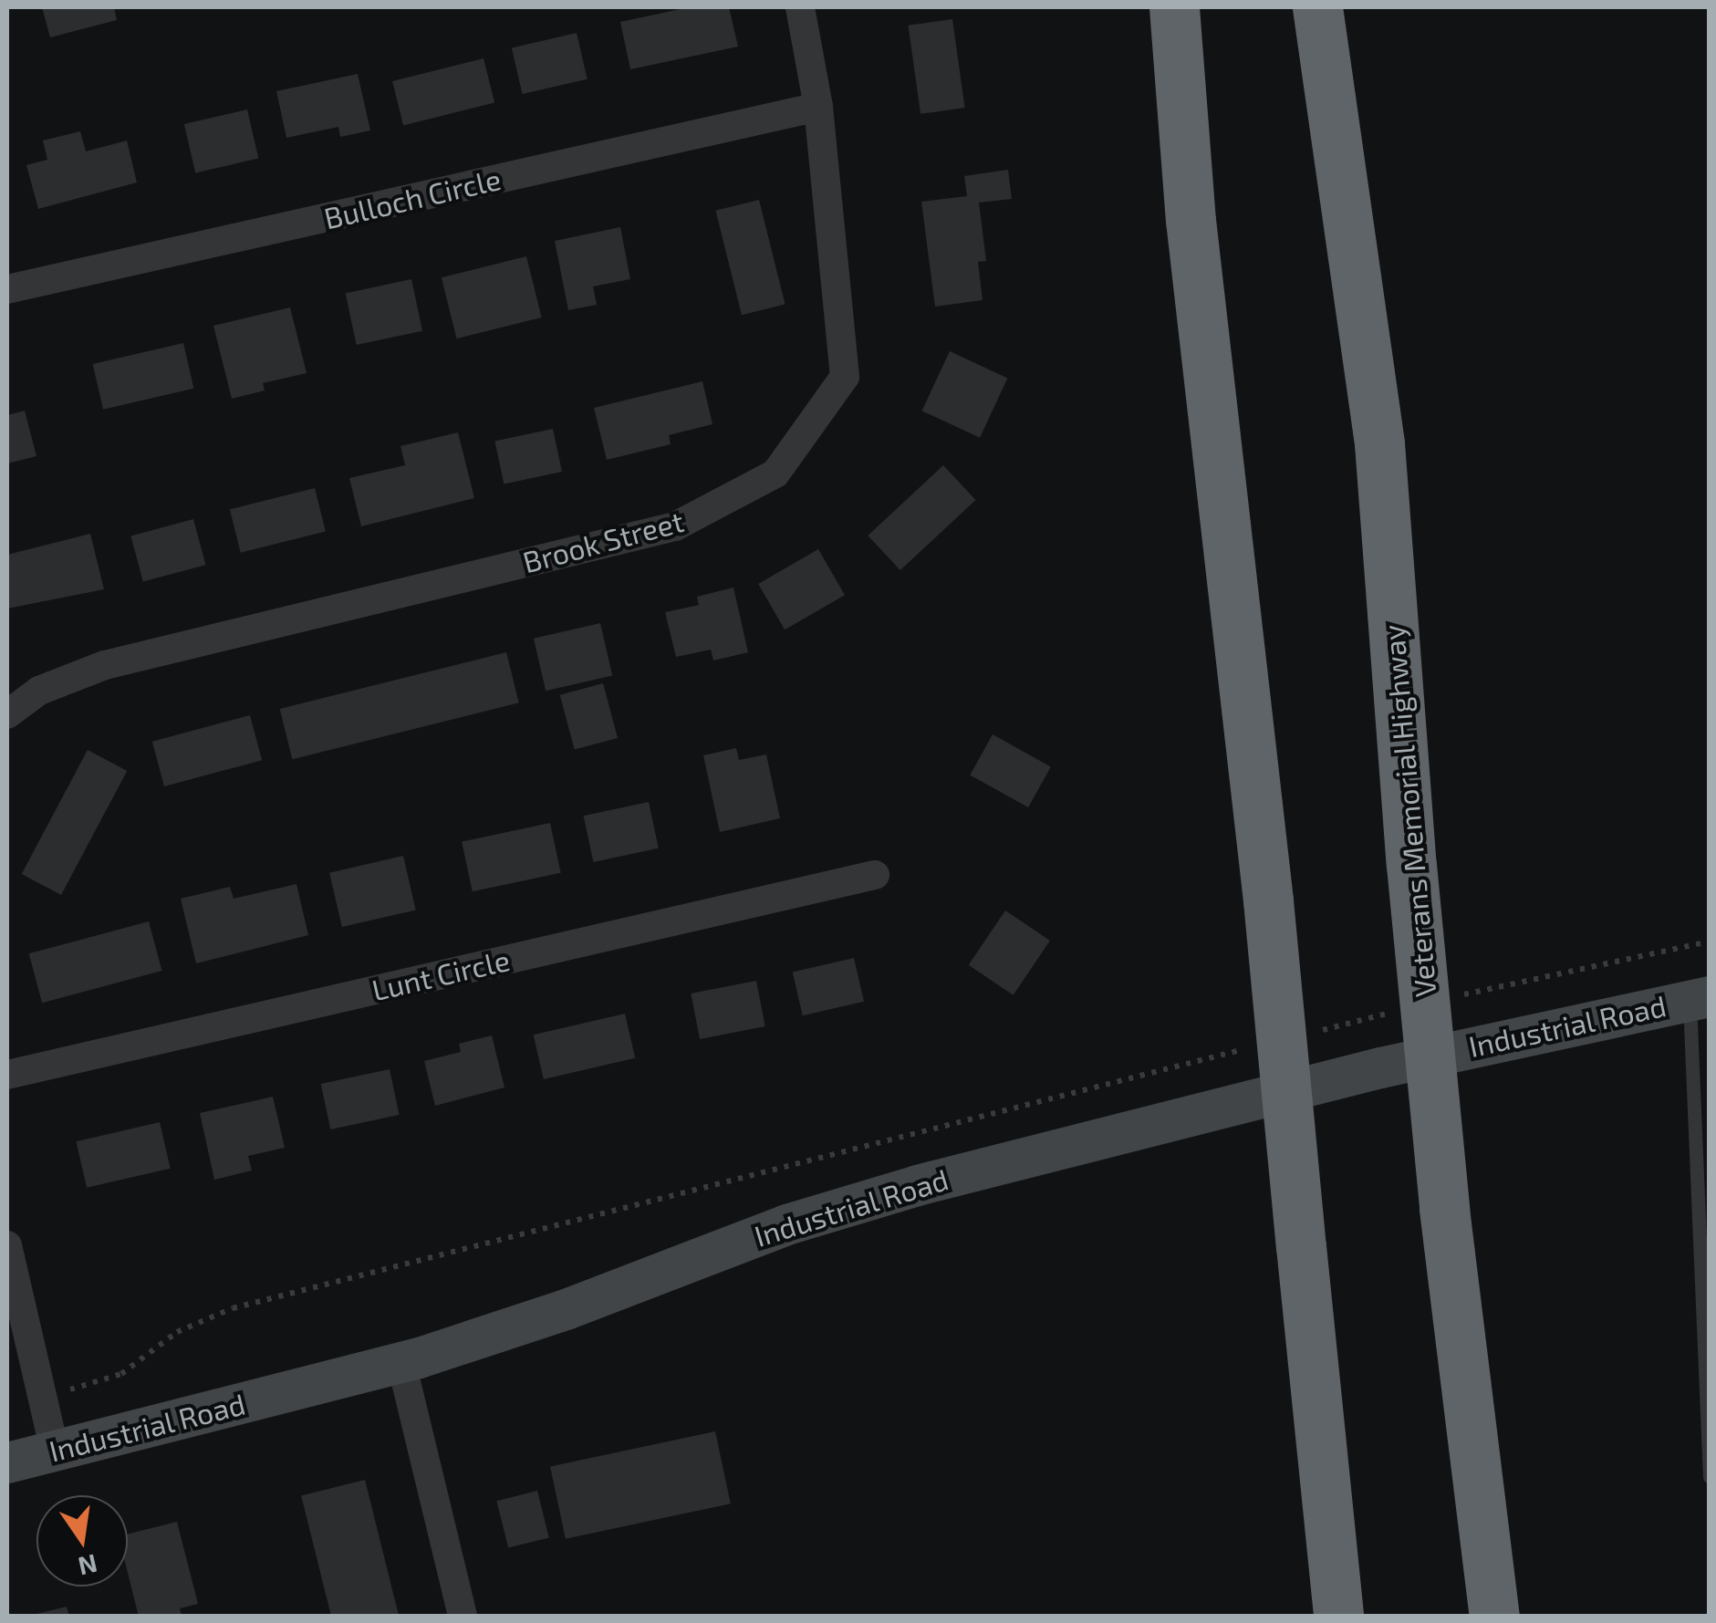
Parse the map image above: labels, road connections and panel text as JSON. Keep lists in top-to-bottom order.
{
  "streets": {
    "highway": ["Veterans Memorial Highway"],
    "street": [
      "Bulloch Circle",
      "Brook Street",
      "Lunt Circle",
      "Industrial Road"
    ]
  },
  "crossings": [
    ["Bulloch Circle", "Brook Street"]
  ],
  "north": "bottom"
}
